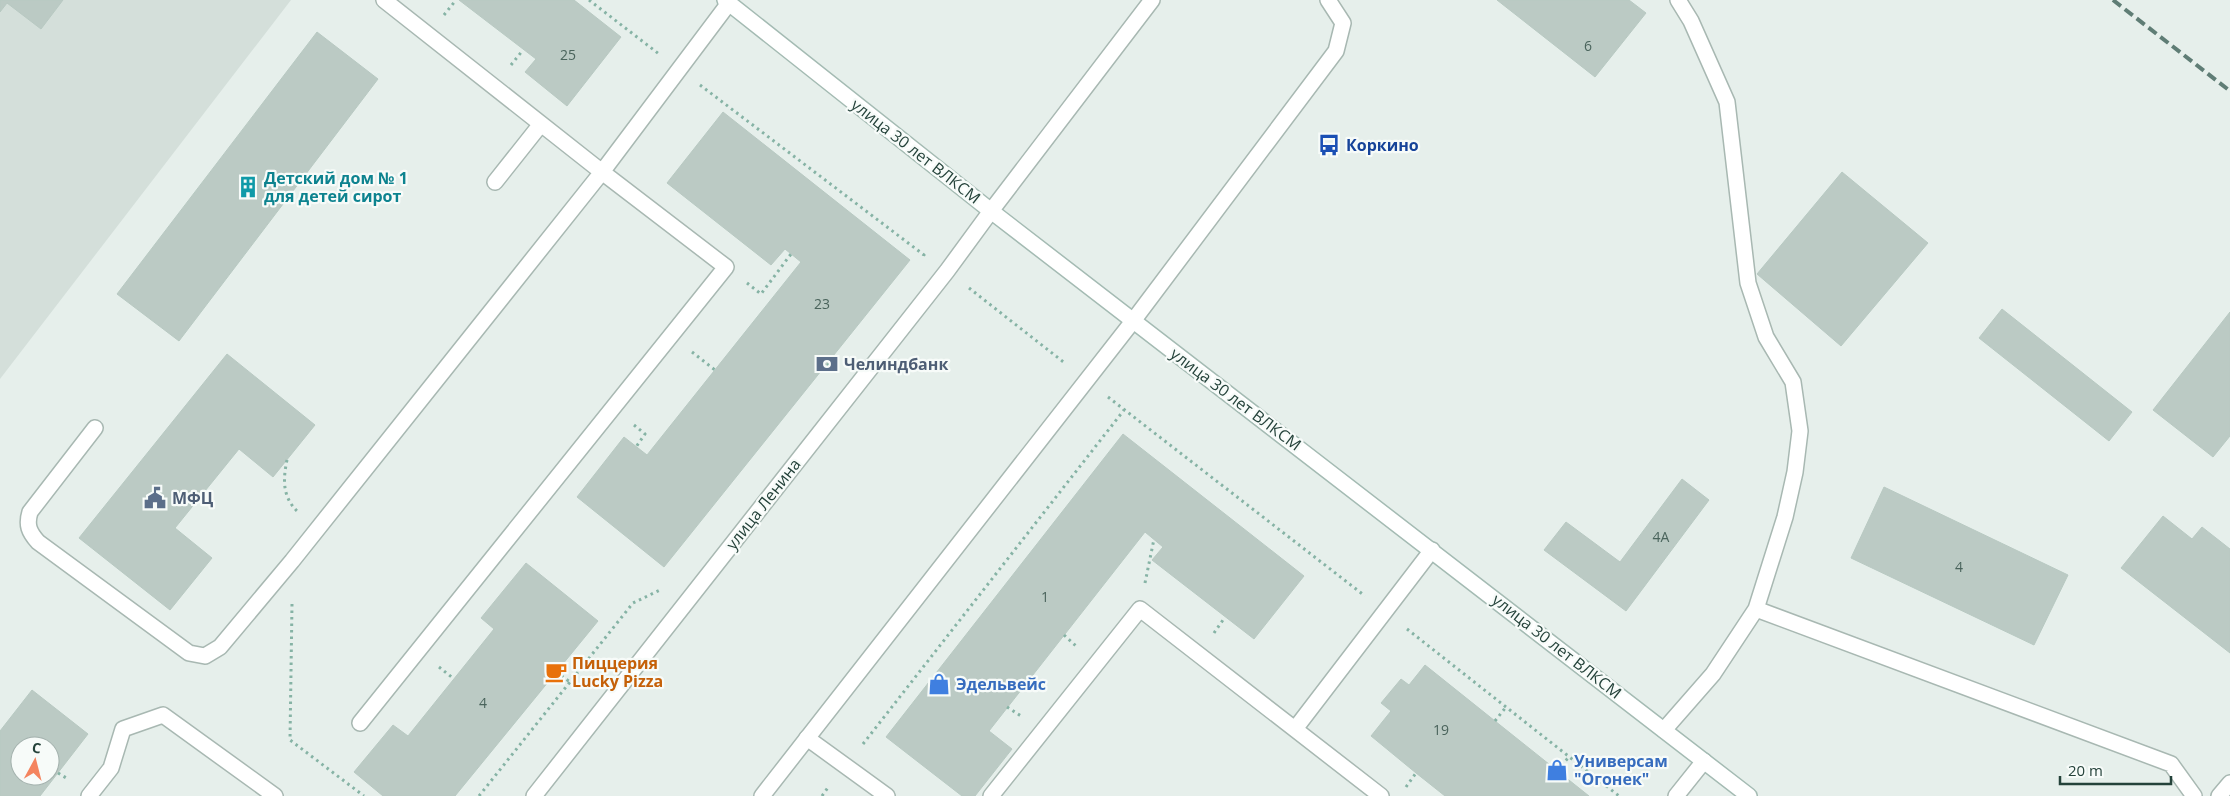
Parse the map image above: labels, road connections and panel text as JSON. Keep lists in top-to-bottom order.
{
  "streets": {
    "street": ["улица 30 лет ВЛКСМ", "улица Ленина"]
  },
  "crossings": [
    ["улица 30 лет ВЛКСМ", "улица Ленина"]
  ],
  "places": {
    "bus stop": ["Коркино"],
    "building": ["Детский дом № 1 для детей сирот"],
    "bank": ["Челиндбанк"],
    "public building": ["МФЦ"],
    "cafe": ["Пиццерия Lucky Pizza"],
    "shop": ["Эдельвейс", "Универсам \"Огонек\""]
  },
  "house_numbers": [
    "6",
    "25",
    "23",
    "4А",
    "4",
    "1",
    "4",
    "19"
  ],
  "scale_bar": "20 m",
  "north": "top"
}
